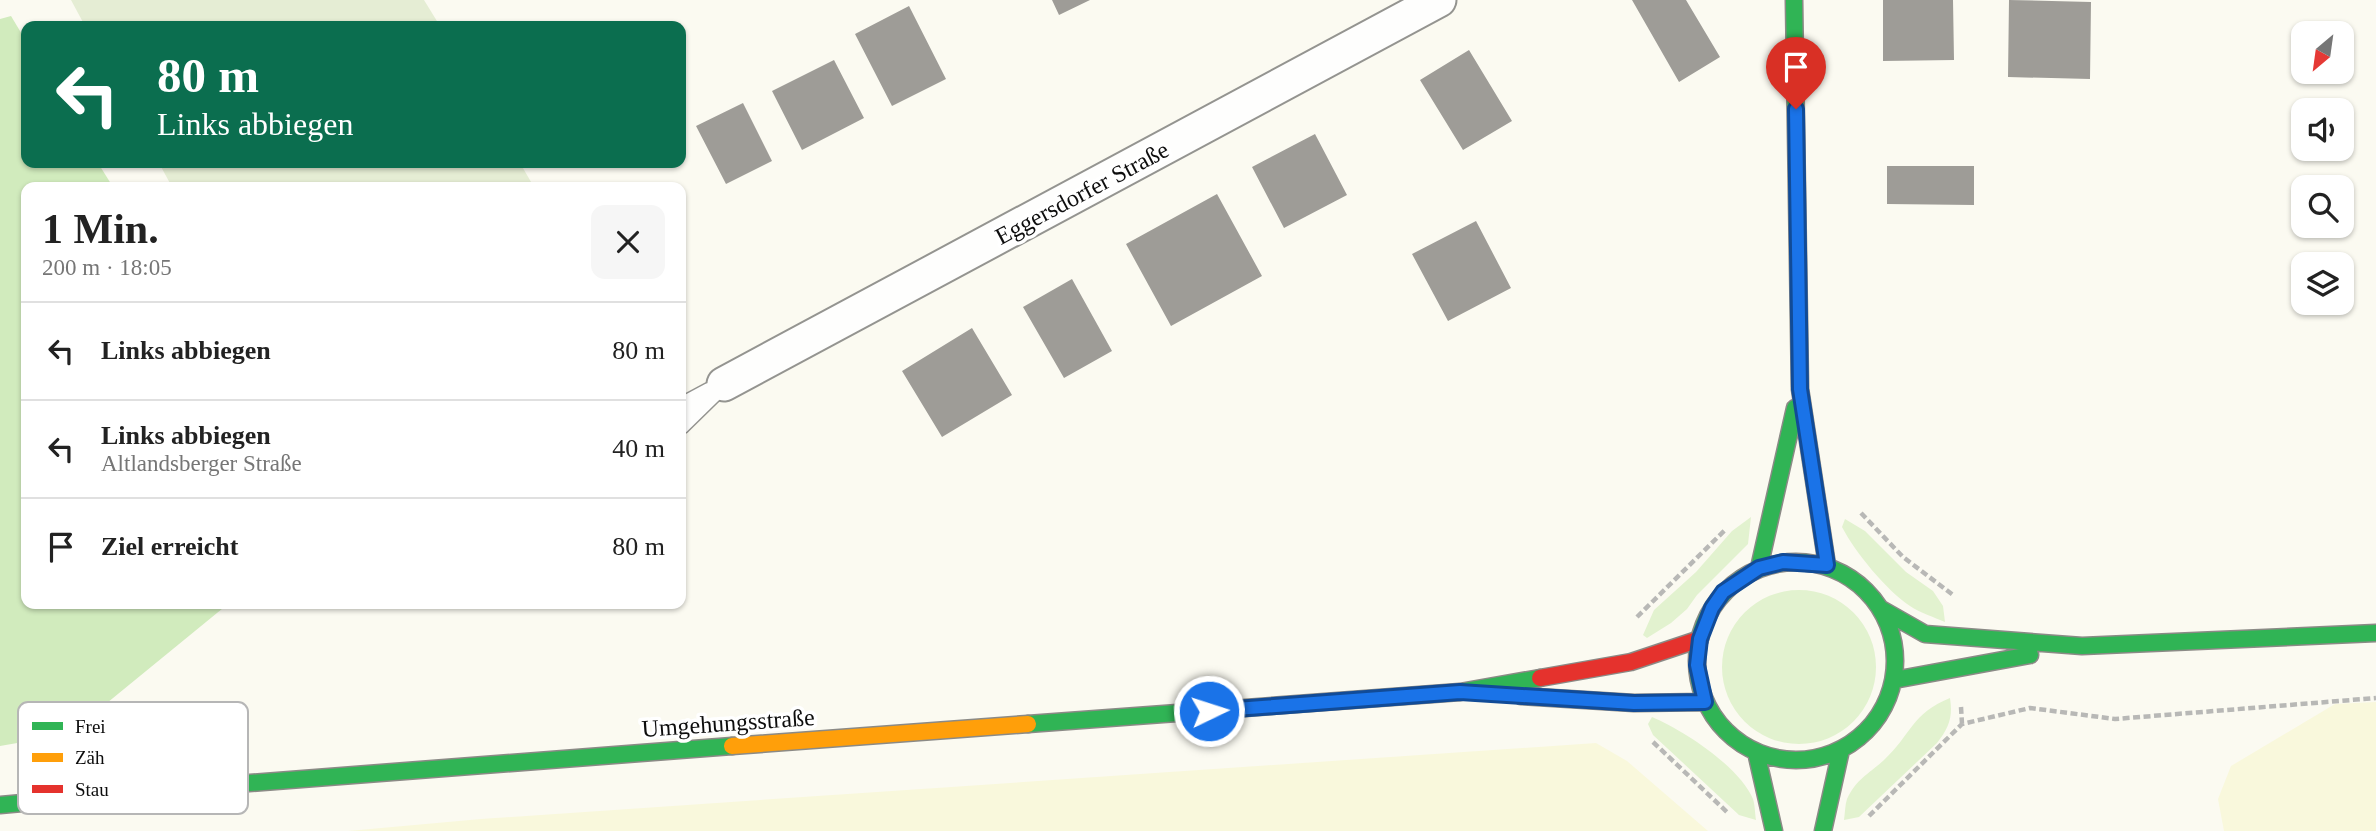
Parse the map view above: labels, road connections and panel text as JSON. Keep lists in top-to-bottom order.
{
  "streets": {
    "main road": ["Umgehungsstraße"],
    "street": ["Eggersdorfer Straße"]
  },
  "legend": ["Frei", "Zäh", "Stau"],
  "north": "bottom left",
  "page": {
    "turn": ["80 m", "Links abbiegen"],
    "heading": ["1 Min.", "200 m · 18:05"],
    "list": [
      {
        "name": "Links abbiegen",
        "value": "80 m"
      },
      {
        "name": "Links abbiegen",
        "note": "Altlandsberger Straße",
        "value": "40 m"
      },
      {
        "name": "Ziel erreicht",
        "value": "80 m"
      }
    ]
  }
}
